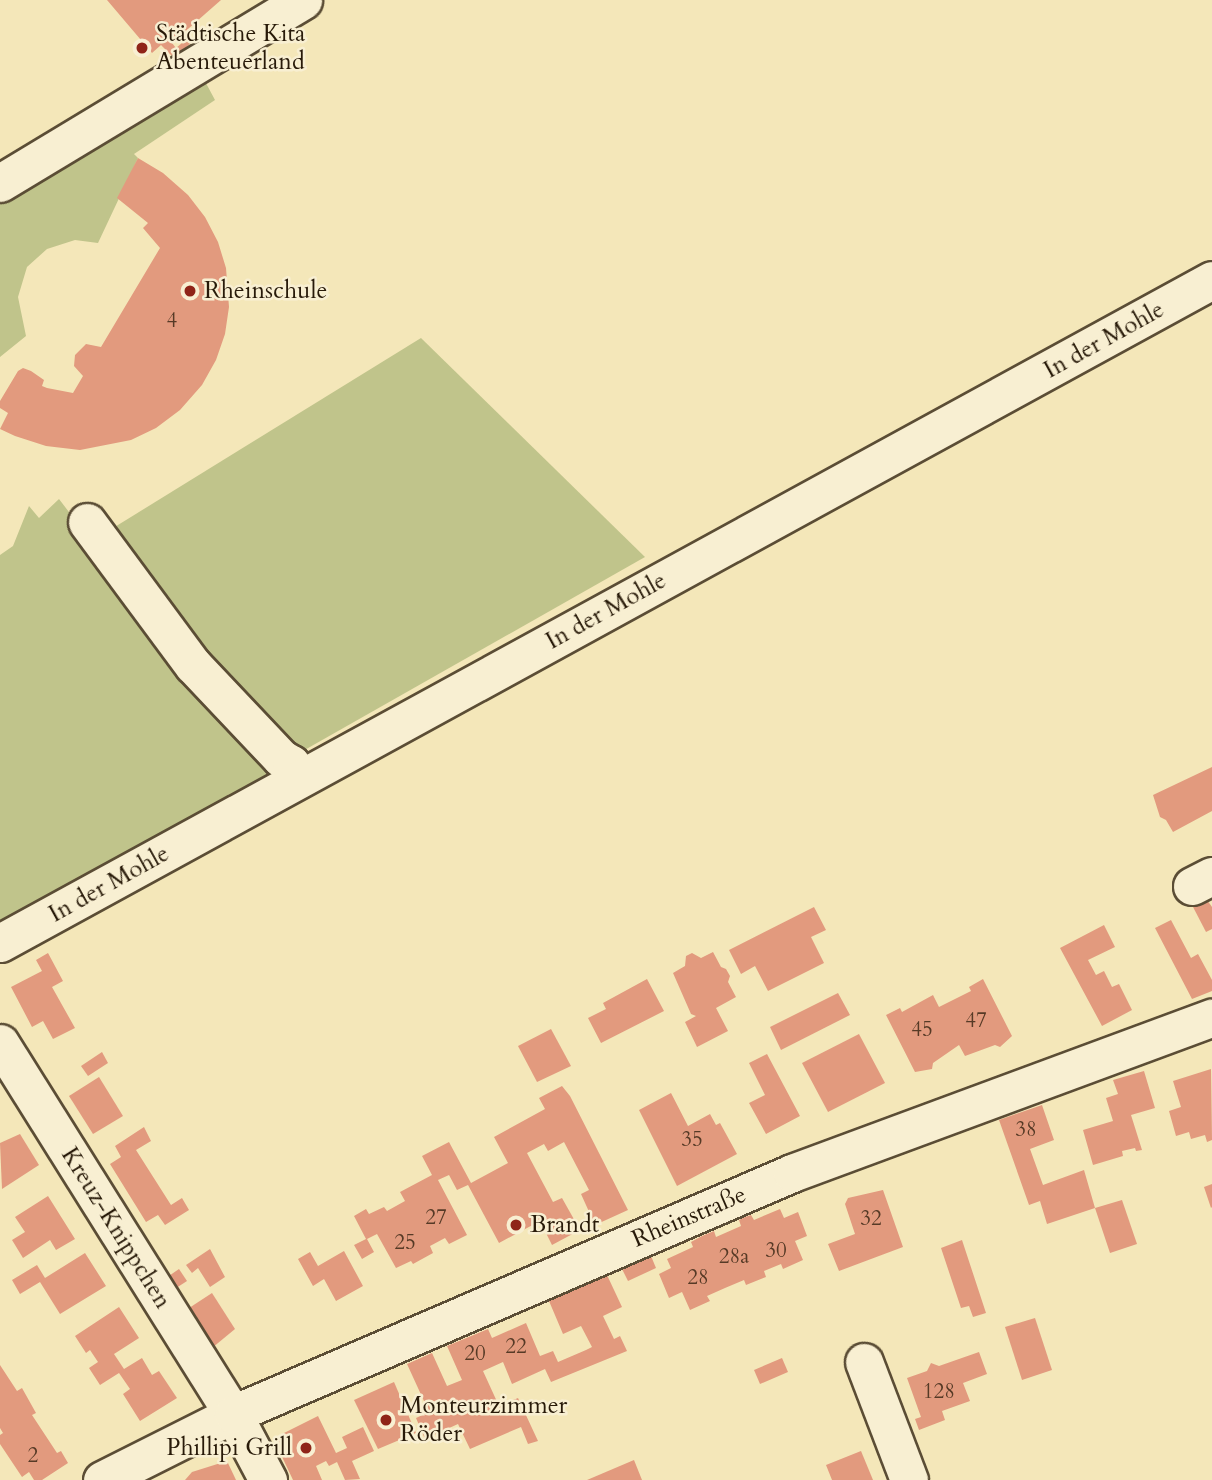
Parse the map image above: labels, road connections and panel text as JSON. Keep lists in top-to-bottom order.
{
  "streets": {
    "street": ["In der Mohle", "Rheinstraße", "Kreuz-Knippchen"]
  },
  "crossings": [
    ["Rheinstraße", "Kreuz-Knippchen"]
  ],
  "places": [
    "Städtische Kita Abenteuerland",
    "Rheinschule",
    "Brandt",
    "Monteurzimmer Röder",
    "Phillipi Grill"
  ],
  "house_numbers": [
    "4",
    "47",
    "45",
    "38",
    "35",
    "27",
    "32",
    "25",
    "30",
    "28a",
    "28",
    "22",
    "20",
    "128",
    "2"
  ]
}
